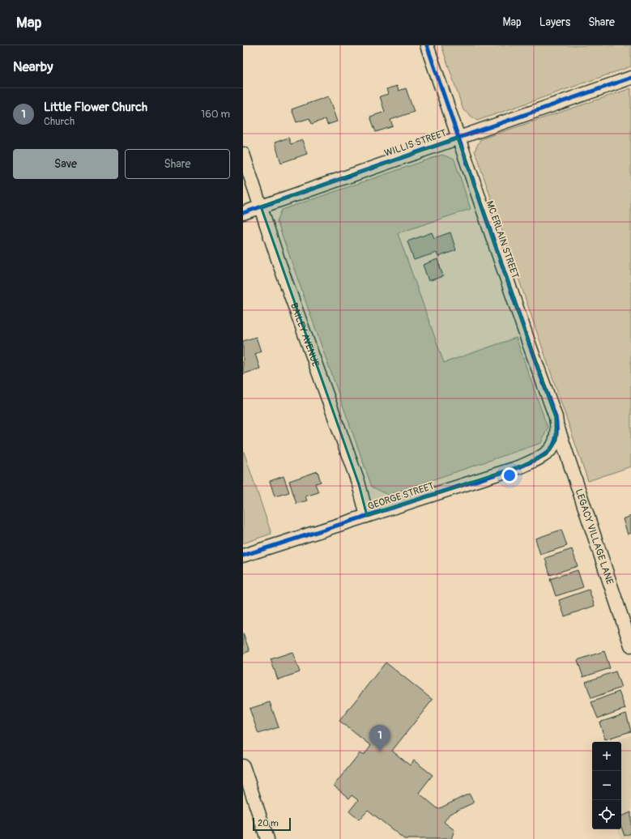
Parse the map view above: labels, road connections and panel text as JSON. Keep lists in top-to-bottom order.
{
  "streets": {
    "street": [
      "WILLIS STREET",
      "MC ERLAIN STREET",
      "BAILEY AVENUE",
      "GEORGE STREET",
      "LEGACY VILLAGE LANE"
    ]
  },
  "crossings": [
    ["WILLIS STREET", "MC ERLAIN STREET"],
    ["WILLIS STREET", "BAILEY AVENUE"],
    ["MC ERLAIN STREET", "GEORGE STREET"],
    ["MC ERLAIN STREET", "LEGACY VILLAGE LANE"],
    ["BAILEY AVENUE", "GEORGE STREET"],
    ["GEORGE STREET", "LEGACY VILLAGE LANE"]
  ],
  "scale_bar": "20 m",
  "page": {
    "header": "Map",
    "nav": ["Map", "Layers", "Share"],
    "heading": "Nearby",
    "list": [
      {
        "mark": "1",
        "name": "Little Flower Church",
        "note": "Church",
        "value": "160 m"
      }
    ],
    "buttons": ["Save", "Share"],
    "pins": "1",
    "map_buttons": ["+", "−"],
    "scale": "20 m"
  }
}
